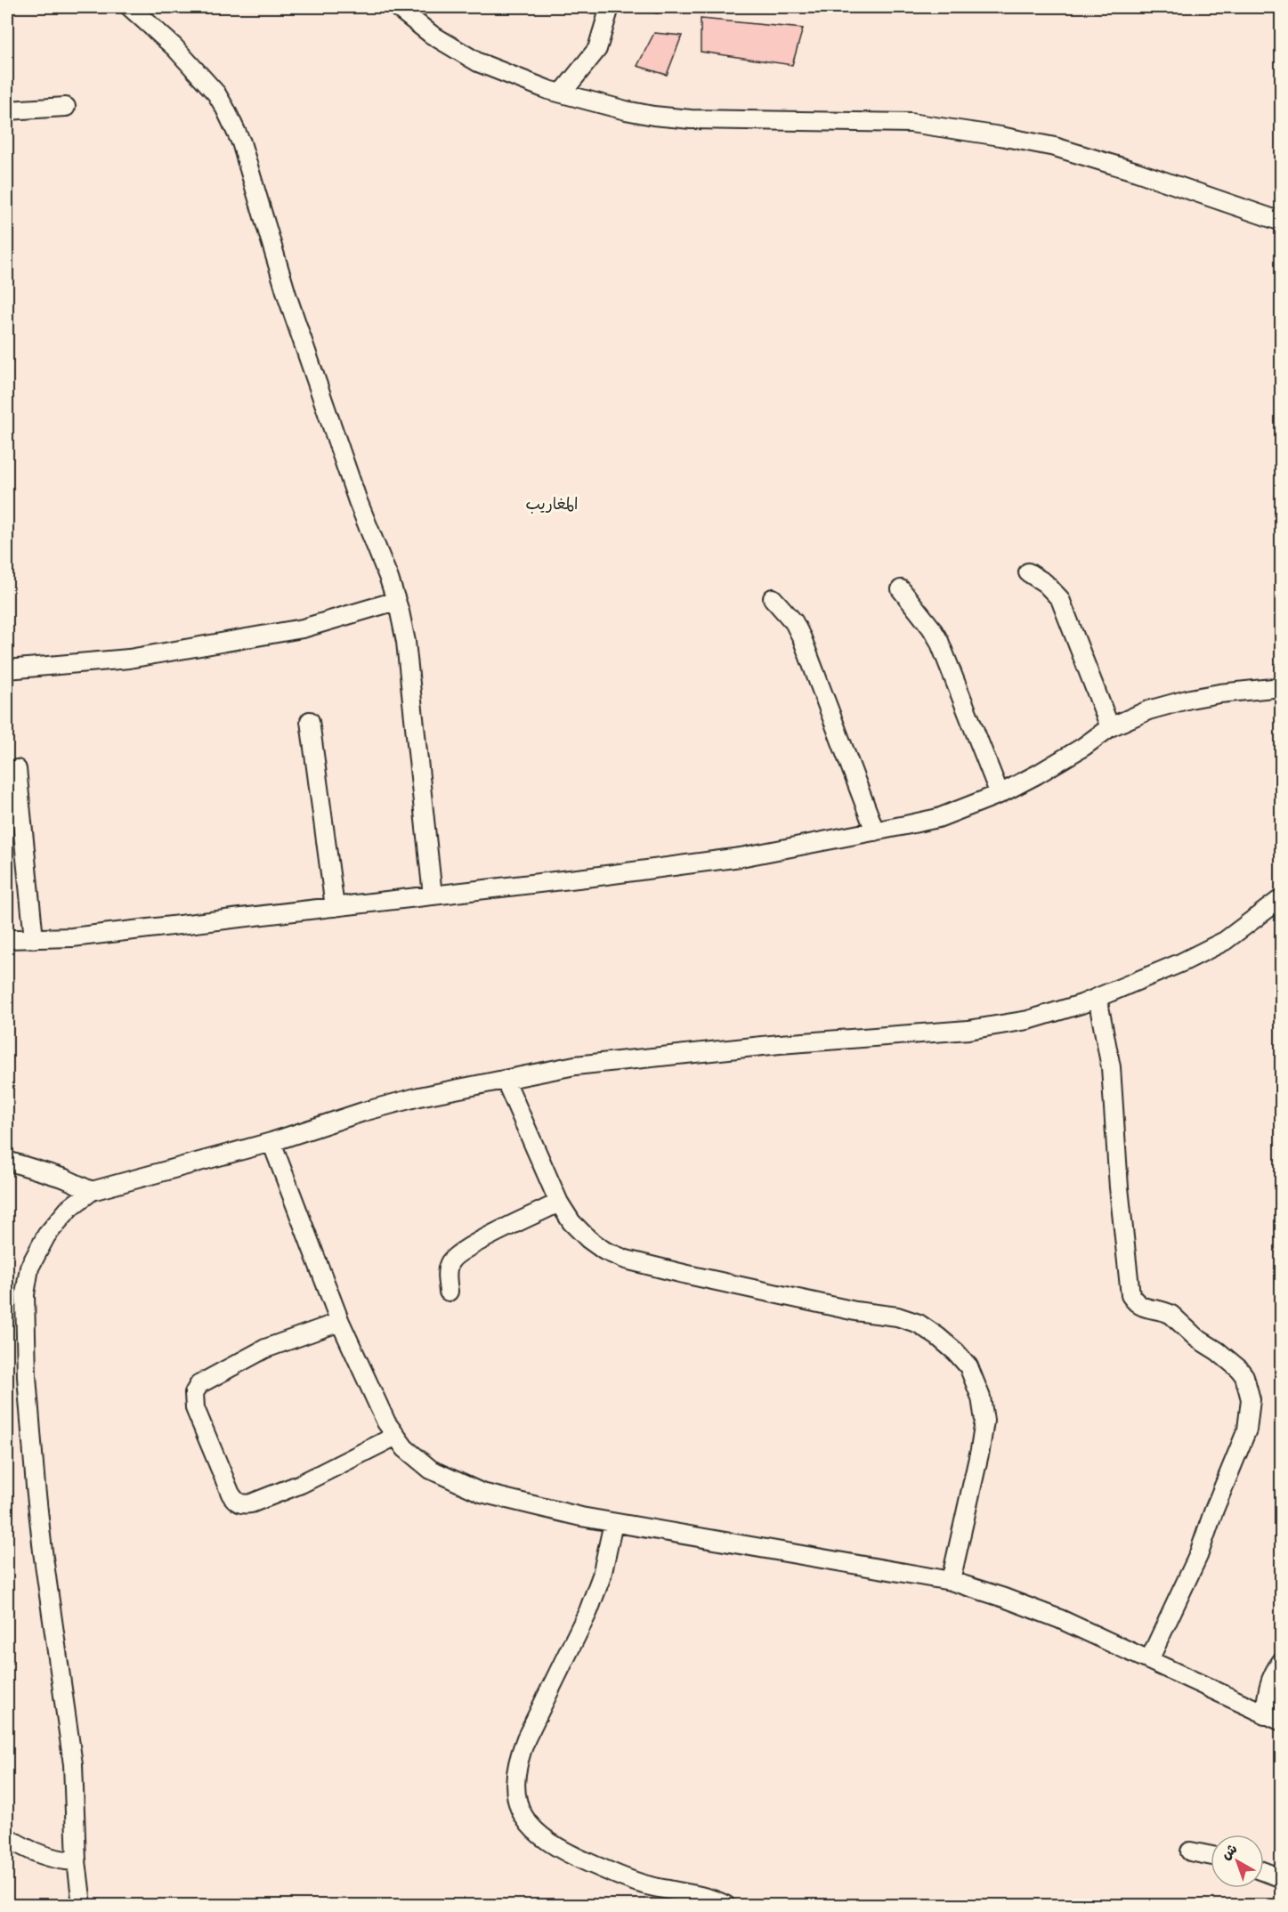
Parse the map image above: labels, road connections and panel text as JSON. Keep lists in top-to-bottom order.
{
  "districts": ["المغاريب"],
  "north": "top left"
}
